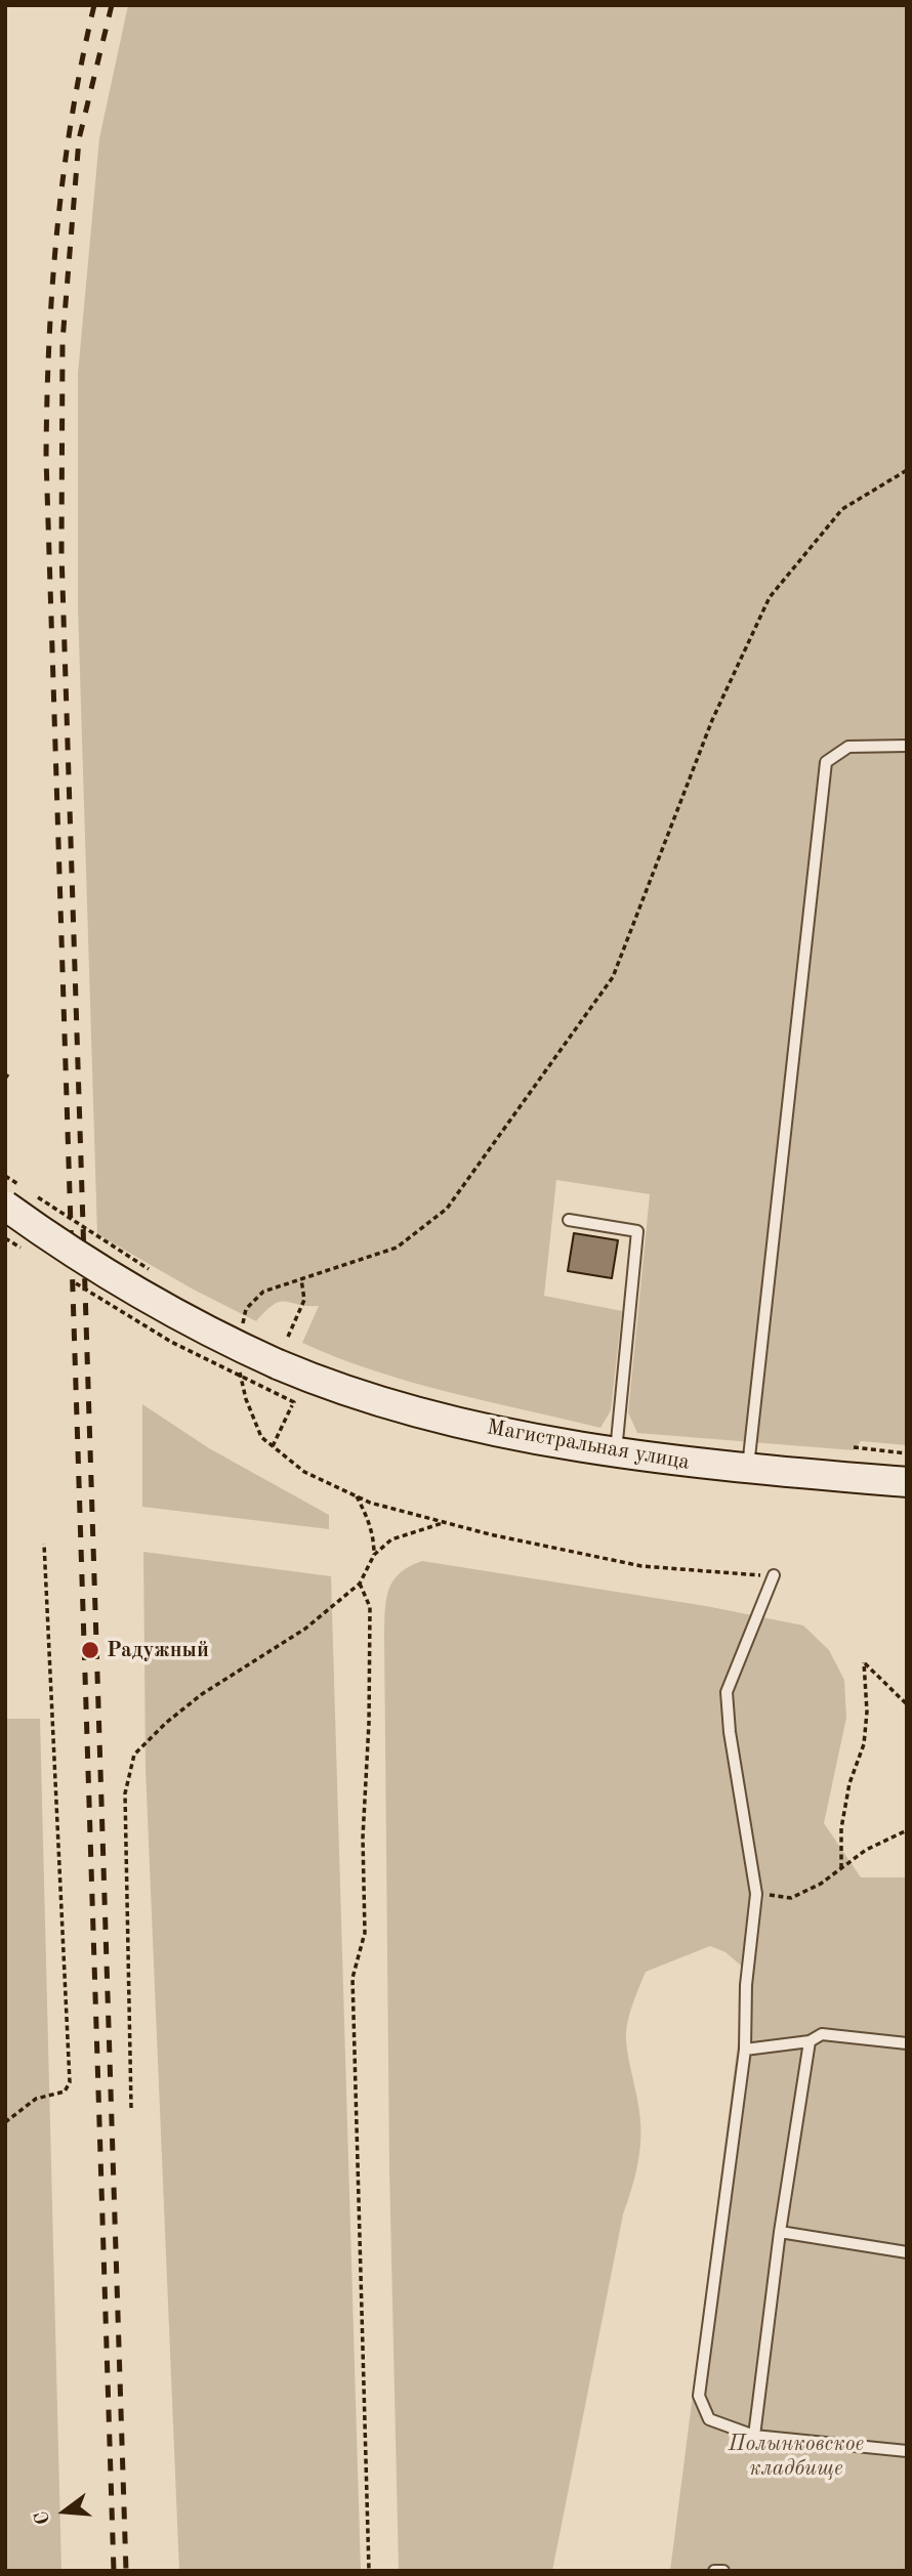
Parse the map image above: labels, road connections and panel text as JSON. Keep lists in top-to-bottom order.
{
  "streets": {
    "main road": ["Магистральная улица"]
  },
  "parks": ["Полынковское кладбище"],
  "places": ["Радужный"],
  "north": "left"
}
